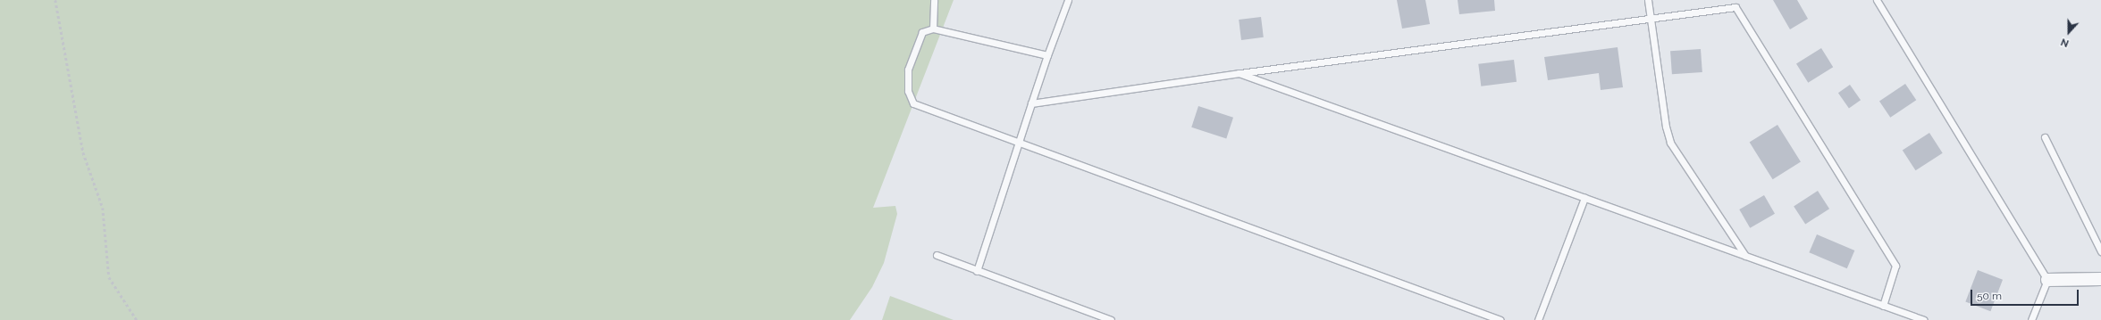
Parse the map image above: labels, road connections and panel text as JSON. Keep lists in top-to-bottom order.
{
  "scale_bar": "50 m",
  "north": "bottom"
}
